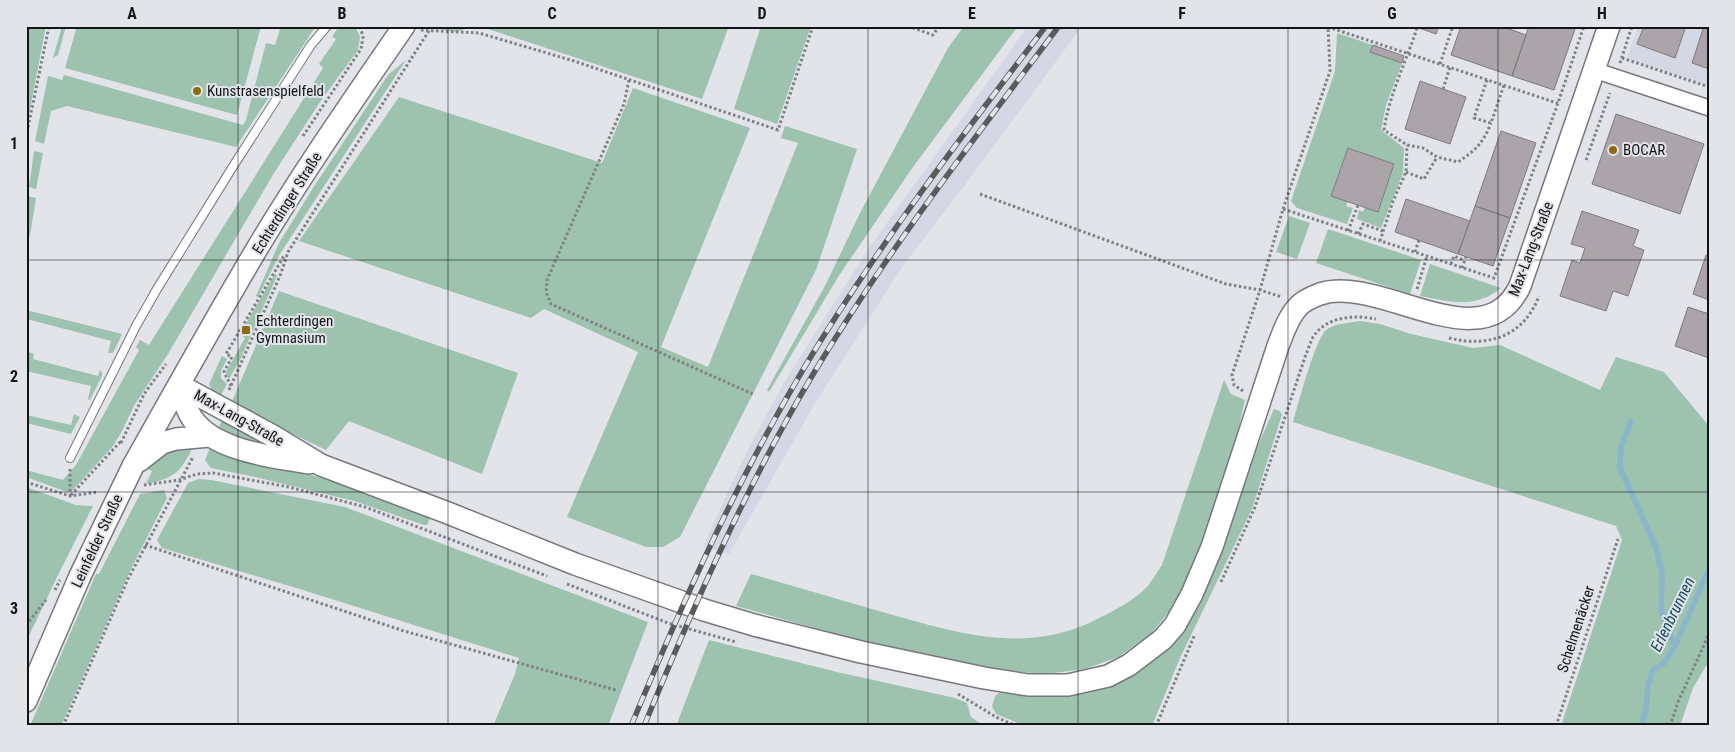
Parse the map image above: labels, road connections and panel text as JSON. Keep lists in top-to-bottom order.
{
  "streets": {
    "main road": ["Echterdinger Straße", "Max-Lang-Straße", "Leinfelder Straße"],
    "path": ["Schelmenäcker"]
  },
  "crossings": [
    ["Echterdinger Straße", "Max-Lang-Straße"],
    ["Echterdinger Straße", "Leinfelder Straße"],
    ["Max-Lang-Straße", "Leinfelder Straße"]
  ],
  "water": ["Erlenbrunnen"],
  "places": {
    "other": ["Kunstrasenspielfeld", "BOCAR"],
    "transit": ["Echterdingen Gymnasium"]
  },
  "grid": {
    "columns": [
      "A",
      "B",
      "C",
      "D",
      "E",
      "F",
      "G",
      "H"
    ],
    "rows": ["1", "2", "3"]
  }
}
